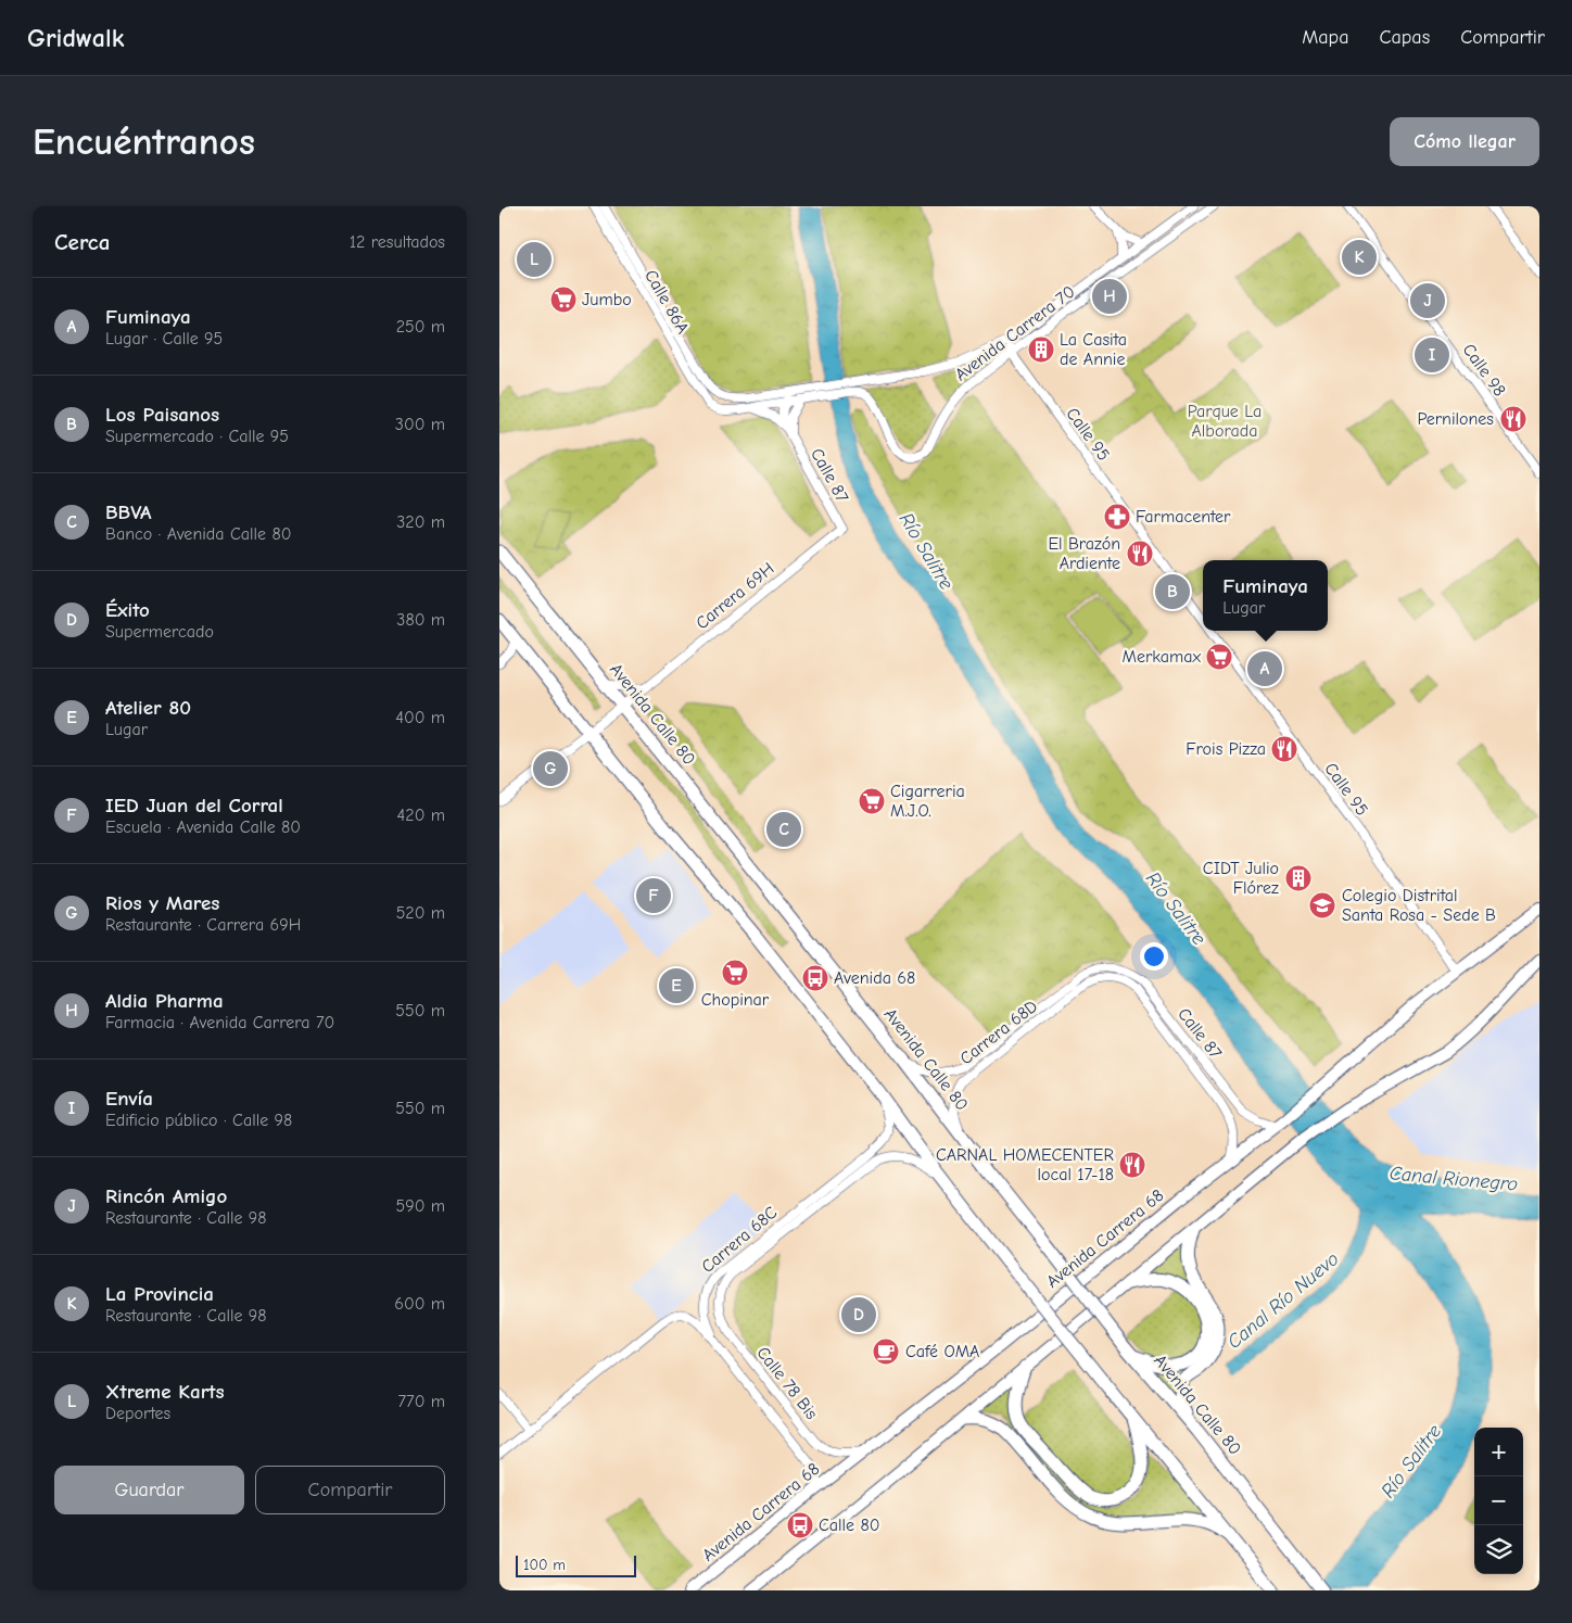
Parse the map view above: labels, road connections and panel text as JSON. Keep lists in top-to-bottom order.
{
  "streets": {
    "highway": ["Avenida Calle 80"],
    "main road": ["Avenida Carrera 68"],
    "street": [
      "Calle 86A",
      "Avenida Carrera 70",
      "Calle 98",
      "Calle 95",
      "Calle 87",
      "Carrera 69H",
      "Carrera 68D",
      "Carrera 68C",
      "Calle 78 Bis"
    ]
  },
  "crossings": [
    ["Calle 86A", "Avenida Carrera 70"],
    ["Avenida Carrera 70", "Calle 95"],
    ["Avenida Carrera 70", "Calle 87"],
    ["Calle 95", "Avenida Carrera 68"],
    ["Calle 87", "Carrera 69H"],
    ["Calle 87", "Carrera 68D"],
    ["Calle 87", "Avenida Carrera 68"],
    ["Carrera 69H", "Avenida Calle 80"],
    ["Avenida Calle 80", "Carrera 68D"],
    ["Avenida Carrera 68", "Calle 78 Bis"],
    ["Carrera 68C", "Calle 78 Bis"]
  ],
  "water": ["Río Salitre", "Canal Rionegro", "Canal Río Nuevo"],
  "parks": ["Parque La Alborada"],
  "places": {
    "supermarket": [
      "Jumbo",
      "Merkamax",
      "Cigarreria M.J.O.",
      "Chopinar"
    ],
    "building": ["La Casita de Annie", "CIDT Julio Flórez"],
    "restaurant": [
      "Pernilones",
      "El Brazón Ardiente",
      "Frois Pizza",
      "CARNAL HOMECENTER local 17-18"
    ],
    "pharmacy": ["Farmacenter"],
    "school or university": ["Colegio Distrital Santa Rosa - Sede B"],
    "bus stop": ["Avenida 68", "Calle 80"],
    "cafe": ["Café OMA"]
  },
  "scale_bar": "100 m",
  "page": {
    "header": "Gridwalk",
    "nav": ["Mapa", "Capas", "Compartir"],
    "buttons": [
      "Cómo llegar",
      ["Guardar", "Compartir"]
    ],
    "title": "Encuéntranos",
    "heading": ["Cerca", "12 resultados"],
    "pins": [
      "K",
      "L",
      "H",
      "J",
      "I",
      "B",
      "A",
      "G",
      "C",
      "F",
      "E",
      "D"
    ],
    "list": [
      {
        "mark": "A",
        "name": "Fuminaya",
        "note": "Lugar · Calle 95",
        "value": "250 m"
      },
      {
        "mark": "B",
        "name": "Los Paisanos",
        "note": "Supermercado · Calle 95",
        "value": "300 m"
      },
      {
        "mark": "C",
        "name": "BBVA",
        "note": "Banco · Avenida Calle 80",
        "value": "320 m"
      },
      {
        "mark": "D",
        "name": "Éxito",
        "note": "Supermercado",
        "value": "380 m"
      },
      {
        "mark": "E",
        "name": "Atelier 80",
        "note": "Lugar",
        "value": "400 m"
      },
      {
        "mark": "F",
        "name": "IED Juan del Corral",
        "note": "Escuela · Avenida Calle 80",
        "value": "420 m"
      },
      {
        "mark": "G",
        "name": "Rios y Mares",
        "note": "Restaurante · Carrera 69H",
        "value": "520 m"
      },
      {
        "mark": "H",
        "name": "Aldia Pharma",
        "note": "Farmacia · Avenida Carrera 70",
        "value": "550 m"
      },
      {
        "mark": "I",
        "name": "Envía",
        "note": "Edificio público · Calle 98",
        "value": "550 m"
      },
      {
        "mark": "J",
        "name": "Rincón Amigo",
        "note": "Restaurante · Calle 98",
        "value": "590 m"
      },
      {
        "mark": "K",
        "name": "La Provincia",
        "note": "Restaurante · Calle 98",
        "value": "600 m"
      },
      {
        "mark": "L",
        "name": "Xtreme Karts",
        "note": "Deportes",
        "value": "770 m"
      }
    ],
    "popup": ["Fuminaya", "Lugar"],
    "map_buttons": ["+", "−"],
    "scale": "100 m"
  }
}
